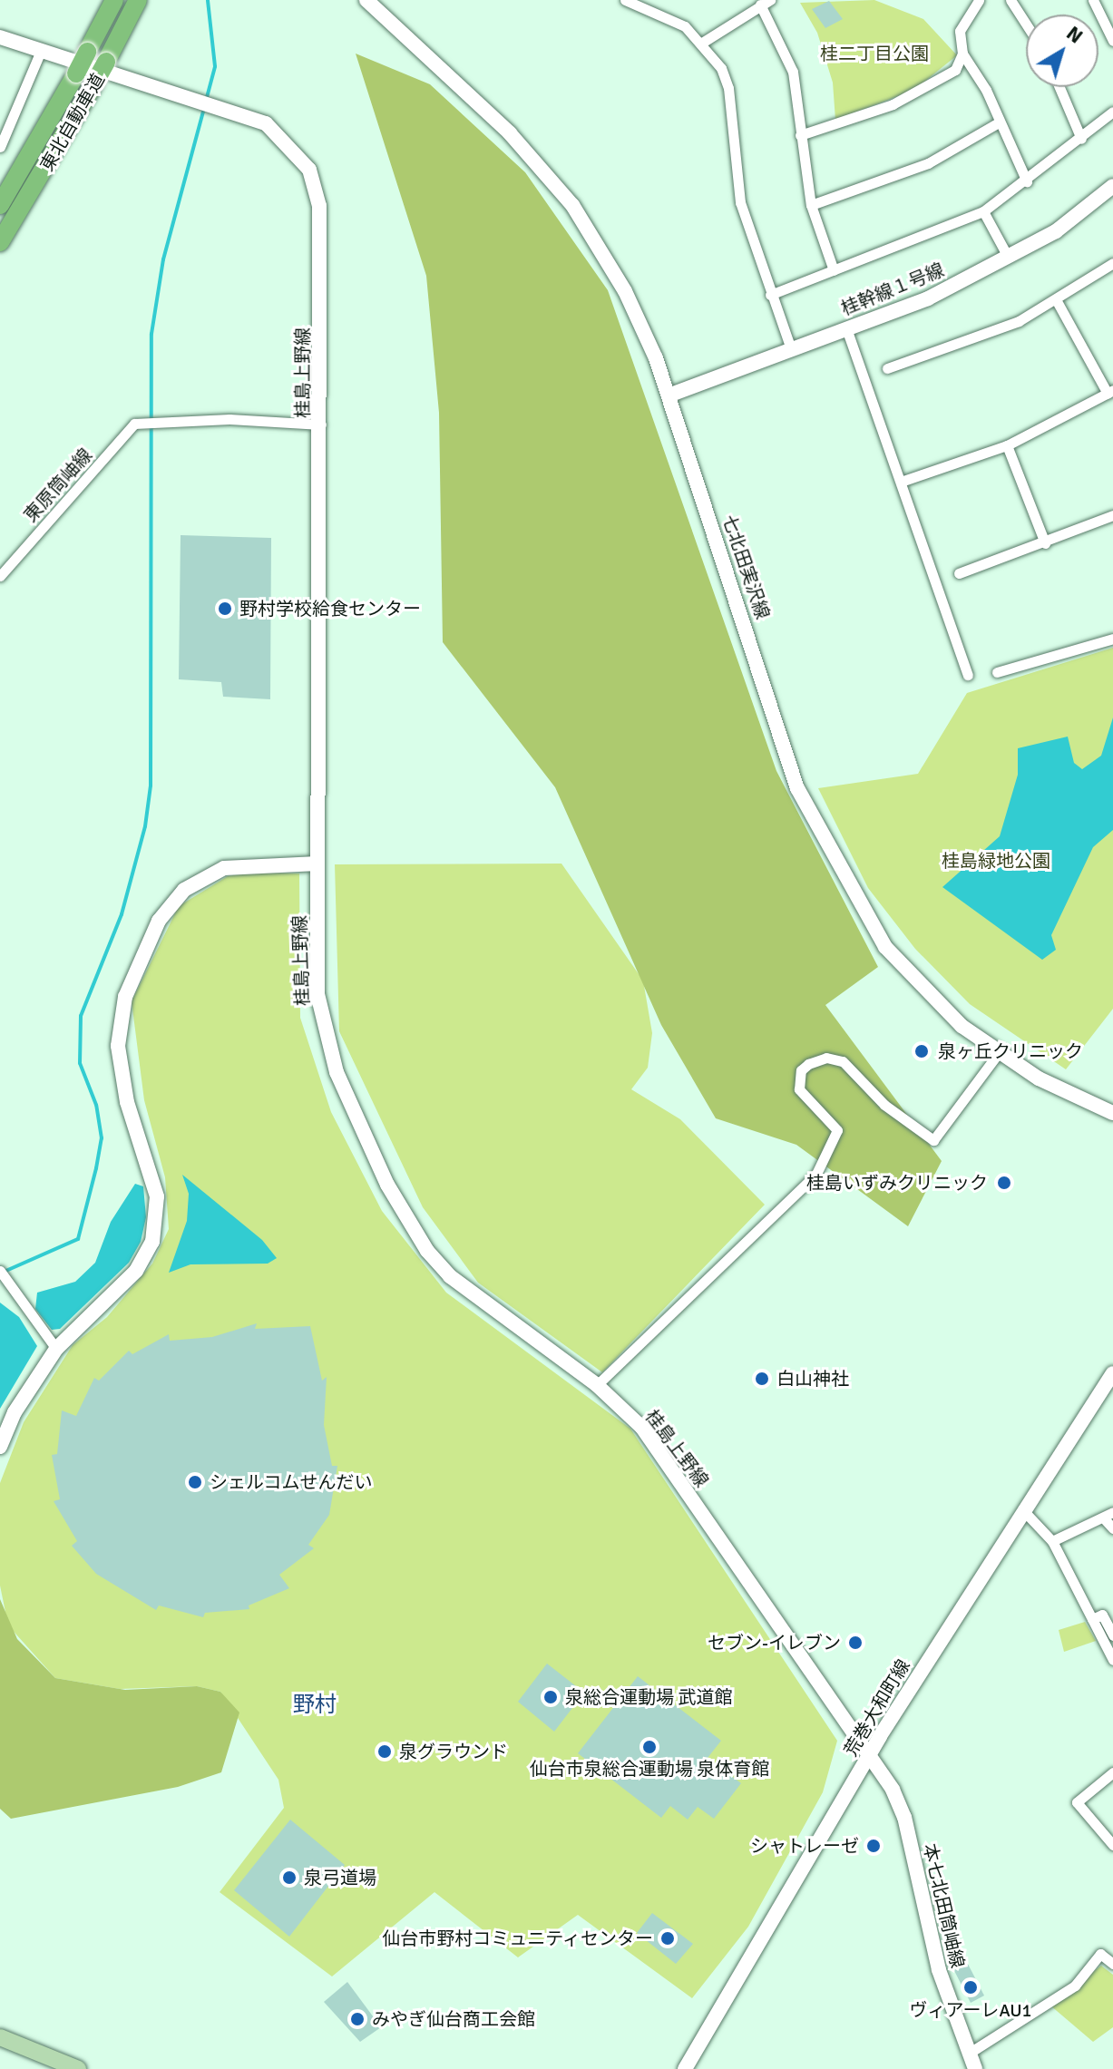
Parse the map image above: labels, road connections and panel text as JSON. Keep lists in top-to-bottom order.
{
  "streets": {
    "highway": ["東北自動車道"],
    "street": [
      "桂幹線１号線",
      "桂島上野線",
      "東原筒岫線",
      "七北田実沢線",
      "荒巻大和町線",
      "本七北田筒岫線"
    ]
  },
  "crossings": [
    ["桂幹線１号線", "七北田実沢線"],
    ["桂島上野線", "東原筒岫線"],
    ["桂島上野線", "荒巻大和町線"],
    ["桂島上野線", "本七北田筒岫線"],
    ["荒巻大和町線", "本七北田筒岫線"]
  ],
  "districts": ["野村"],
  "parks": ["桂二丁目公園", "桂島緑地公園"],
  "places": [
    "野村学校給食センター",
    "泉ヶ丘クリニック",
    "桂島いずみクリニック",
    "白山神社",
    "シェルコムせんだい",
    "セブン-イレブン",
    "泉総合運動場 武道館",
    "仙台市泉総合運動場 泉体育館",
    "泉グラウンド",
    "シャトレーゼ",
    "泉弓道場",
    "仙台市野村コミュニティセンター",
    "ヴィアーレAU1",
    "みやぎ仙台商工会館"
  ],
  "north": "top right"
}
